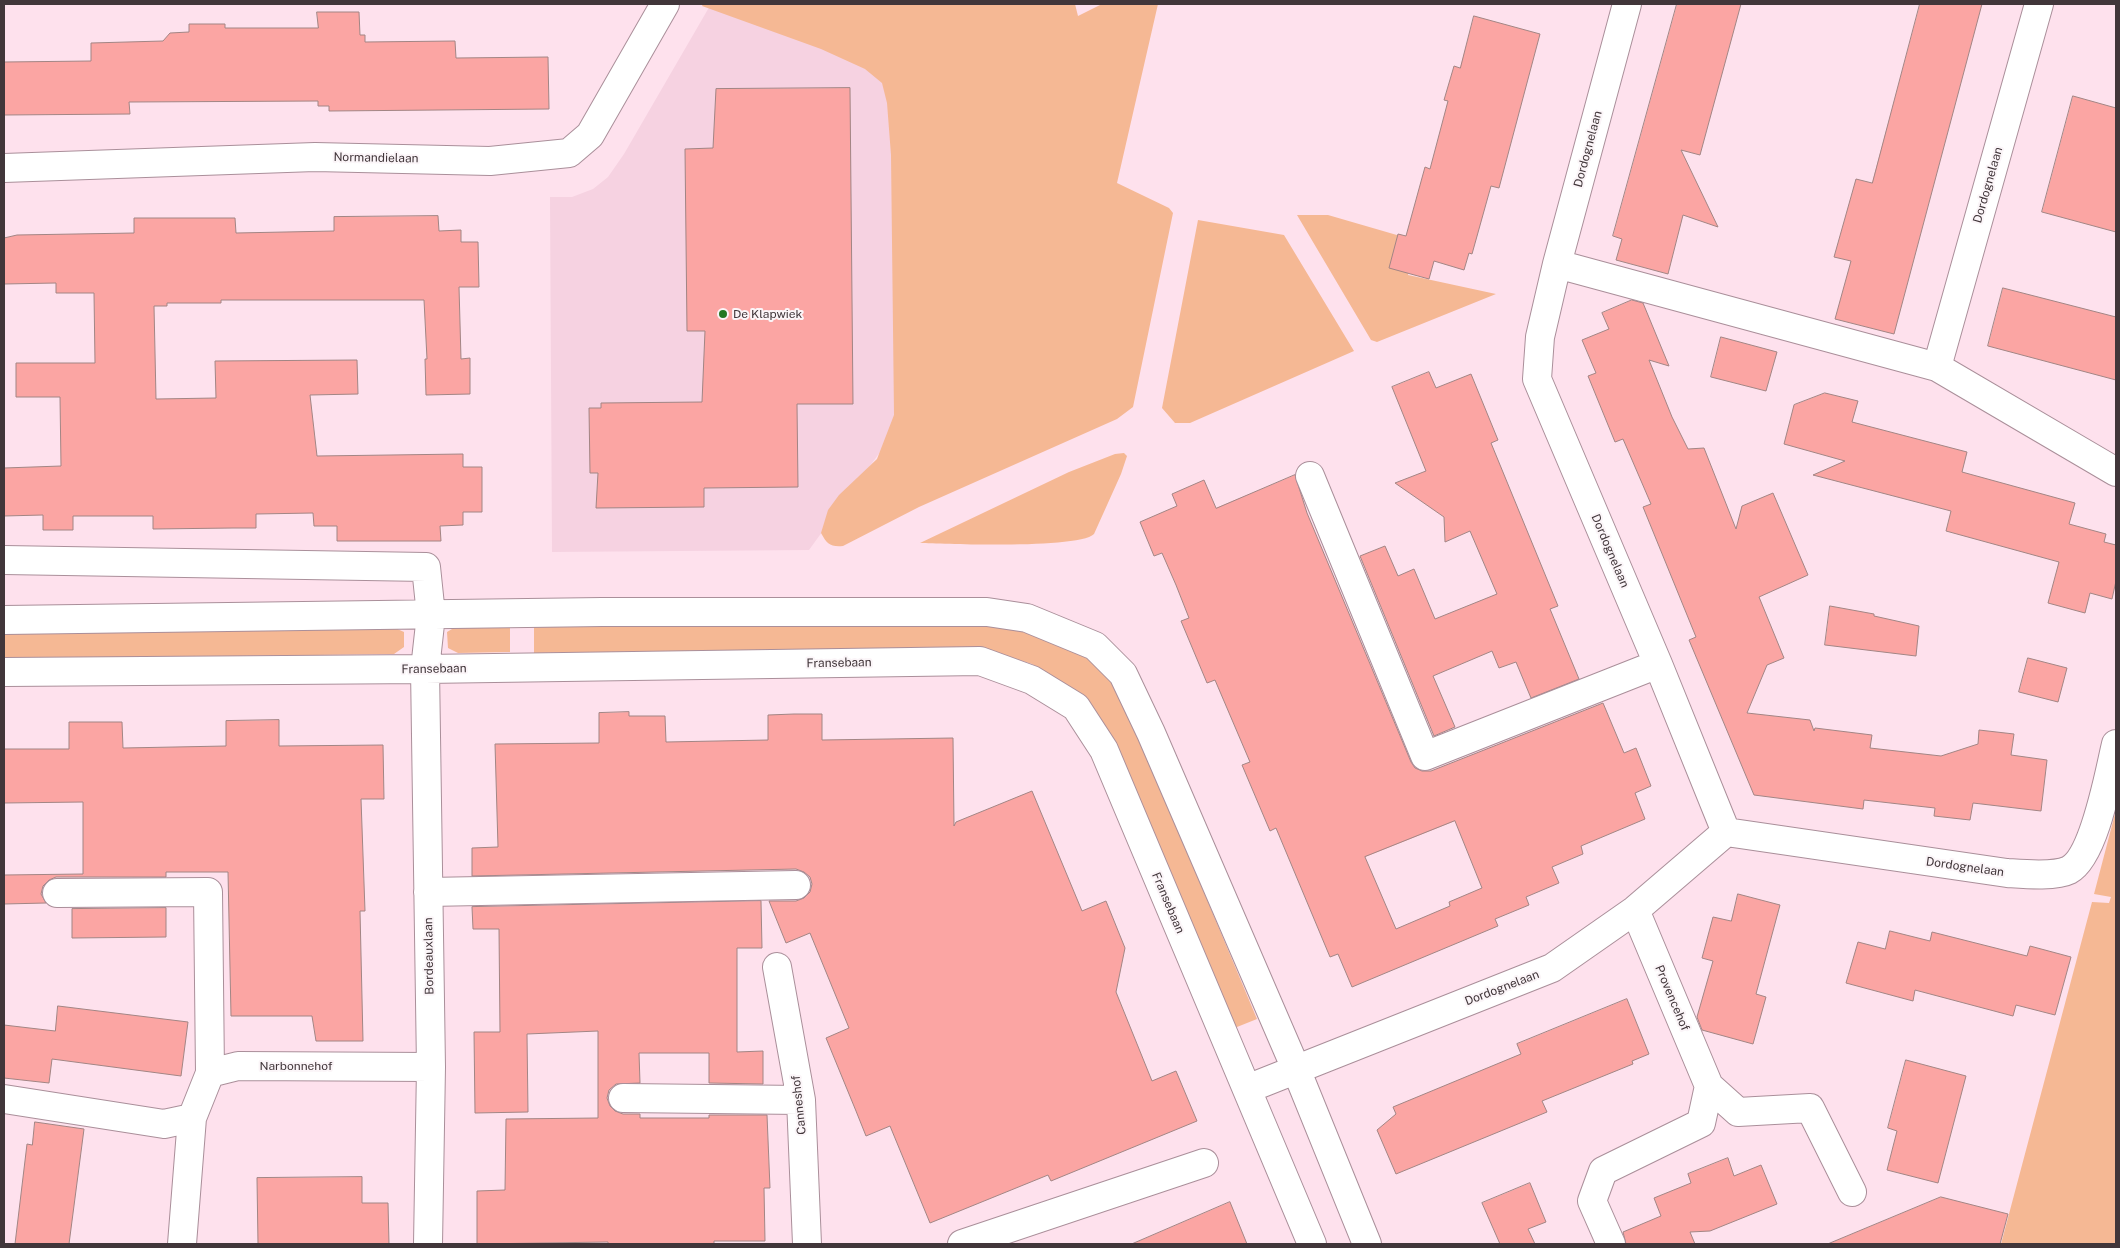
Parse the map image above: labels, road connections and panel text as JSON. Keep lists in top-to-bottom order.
{
  "streets": {
    "street": [
      "Dordognelaan",
      "Normandielaan",
      "Fransebaan",
      "Bordeauxlaan",
      "Provencehof",
      "Narbonnehof",
      "Canneshof"
    ]
  },
  "crossings": [
    ["Dordognelaan", "Fransebaan"],
    ["Dordognelaan", "Provencehof"],
    ["Fransebaan", "Bordeauxlaan"],
    ["Bordeauxlaan", "Narbonnehof"]
  ],
  "places": ["De Klapwiek"]
}
